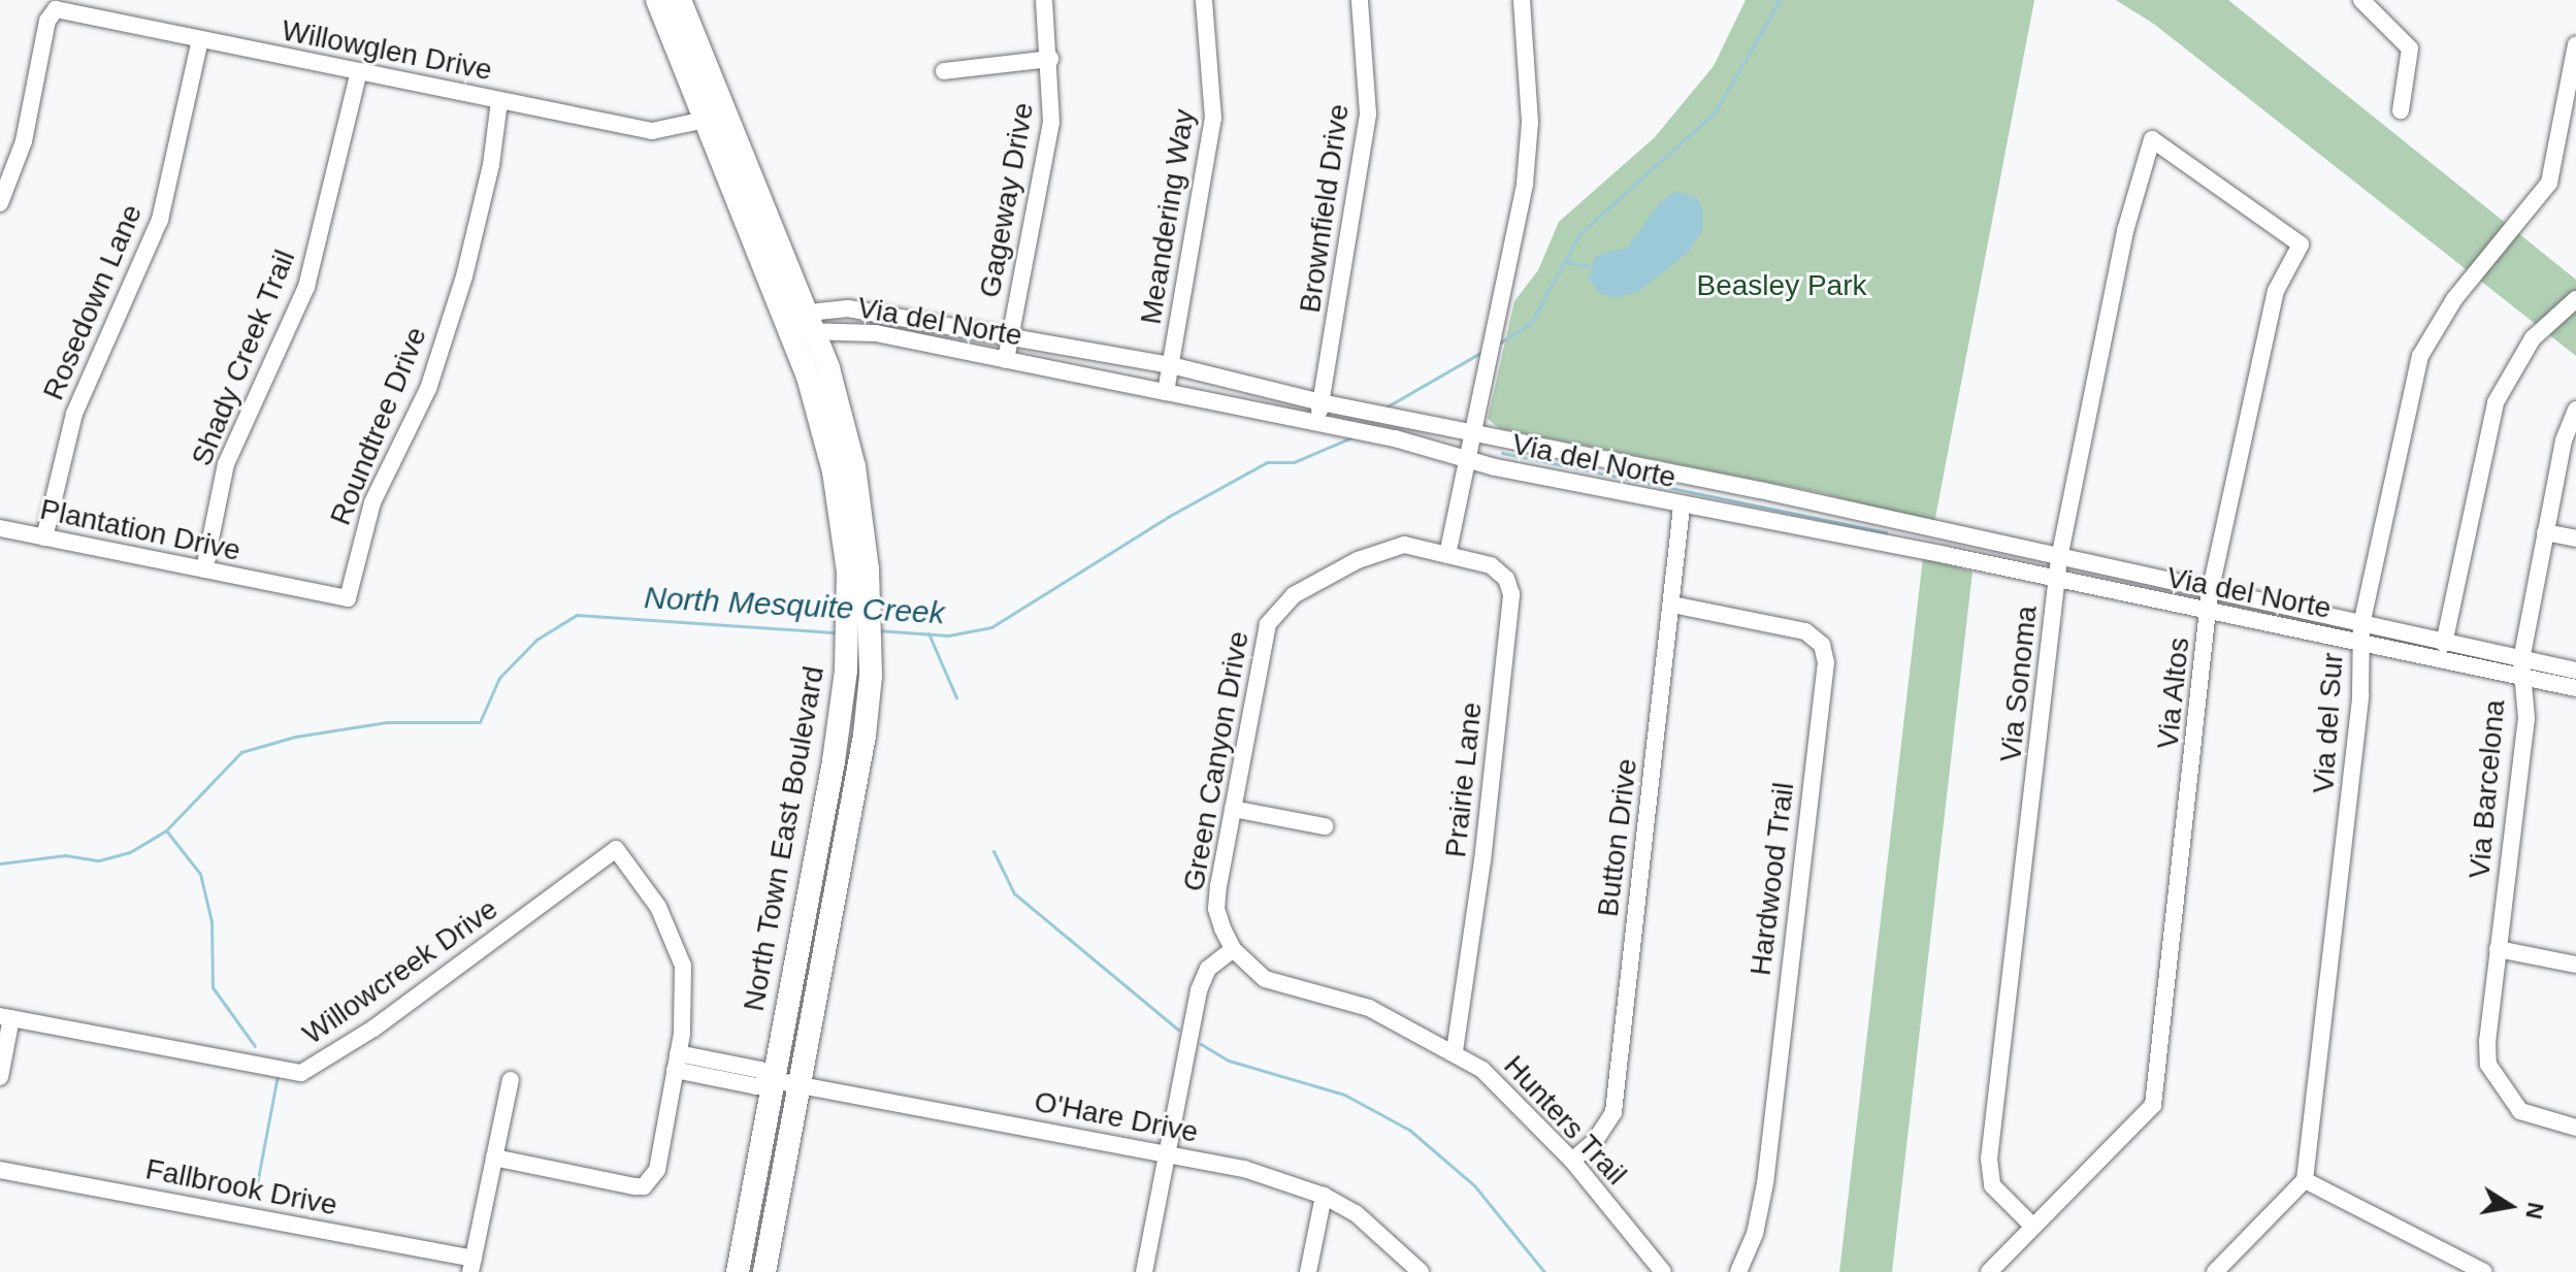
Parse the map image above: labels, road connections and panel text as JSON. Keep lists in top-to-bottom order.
{
  "streets": {
    "main road": ["North Town East Boulevard"],
    "street": [
      "Willowglen Drive",
      "Gageway Drive",
      "Brownfield Drive",
      "Meandering Way",
      "Rosedown Lane",
      "Via del Norte",
      "Shady Creek Trail",
      "Roundtree Drive",
      "Plantation Drive",
      "Via Sonoma",
      "Via Altos",
      "Via del Sur",
      "Green Canyon Drive",
      "Prairie Lane",
      "Via Barcelona",
      "Button Drive",
      "Hardwood Trail",
      "Willowcreek Drive",
      "O'Hare Drive",
      "Hunters Trail",
      "Fallbrook Drive"
    ]
  },
  "crossings": [
    ["Willowglen Drive", "Rosedown Lane"],
    ["Willowglen Drive", "Shady Creek Trail"],
    ["Willowglen Drive", "Roundtree Drive"],
    ["Willowglen Drive", "North Town East Boulevard"],
    ["Gageway Drive", "Via del Norte"],
    ["Brownfield Drive", "Via del Norte"],
    ["Meandering Way", "Via del Norte"],
    ["Rosedown Lane", "Plantation Drive"],
    ["Via del Norte", "Via Sonoma"],
    ["Via del Norte", "Via Altos"],
    ["Via del Norte", "Via del Sur"],
    ["Via del Norte", "Via Barcelona"],
    ["Via del Norte", "Button Drive"],
    ["Via del Norte", "North Town East Boulevard"],
    ["Shady Creek Trail", "Plantation Drive"],
    ["Roundtree Drive", "Plantation Drive"],
    ["Via Sonoma", "Via Altos"],
    ["Green Canyon Drive", "Prairie Lane"],
    ["Green Canyon Drive", "Hunters Trail"],
    ["Prairie Lane", "Hunters Trail"],
    ["Button Drive", "Hardwood Trail"],
    ["Button Drive", "Hunters Trail"],
    ["North Town East Boulevard", "O'Hare Drive"],
    ["Willowcreek Drive", "O'Hare Drive"]
  ],
  "water": ["North Mesquite Creek"],
  "parks": ["Beasley Park"],
  "north": "right"
}
